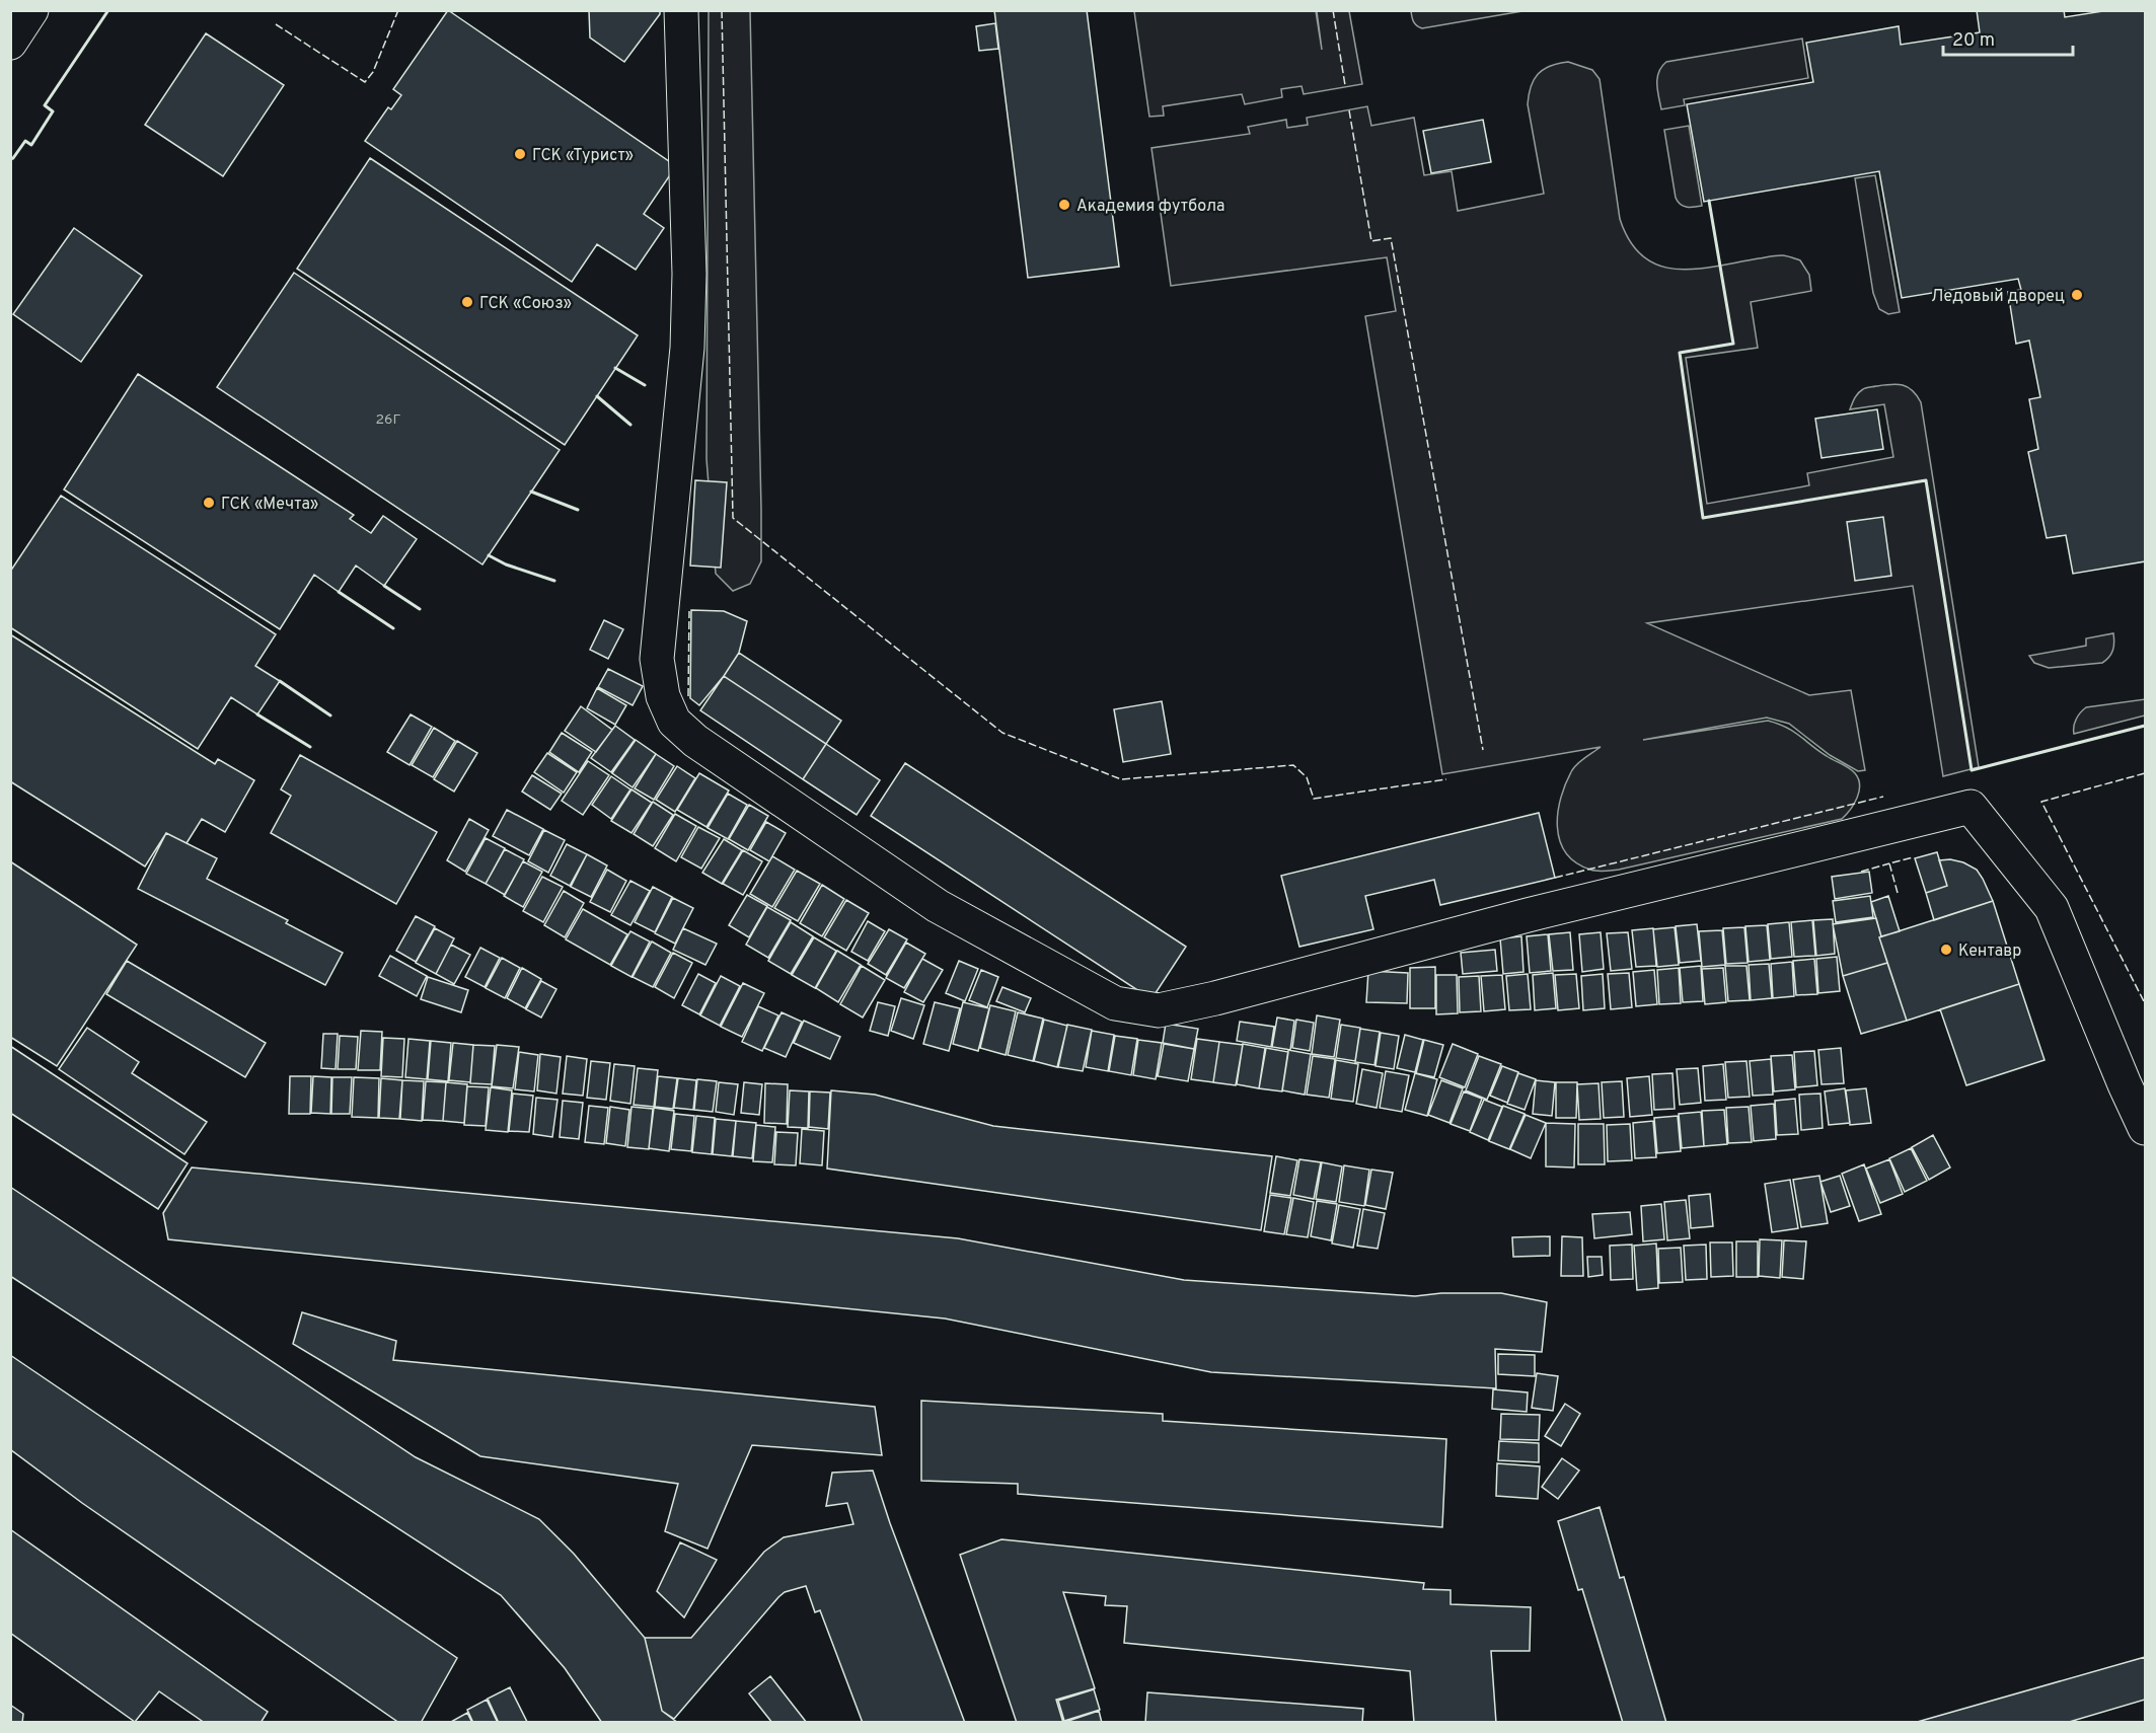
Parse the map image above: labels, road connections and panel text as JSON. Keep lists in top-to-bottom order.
{
  "places": [
    "ГСК «Турист»",
    "Академия футбола",
    "Ледовый дворец",
    "ГСК «Союз»",
    "ГСК «Мечта»",
    "Кентавр"
  ],
  "house_numbers": ["26Г"],
  "scale_bar": "20 m"
}
